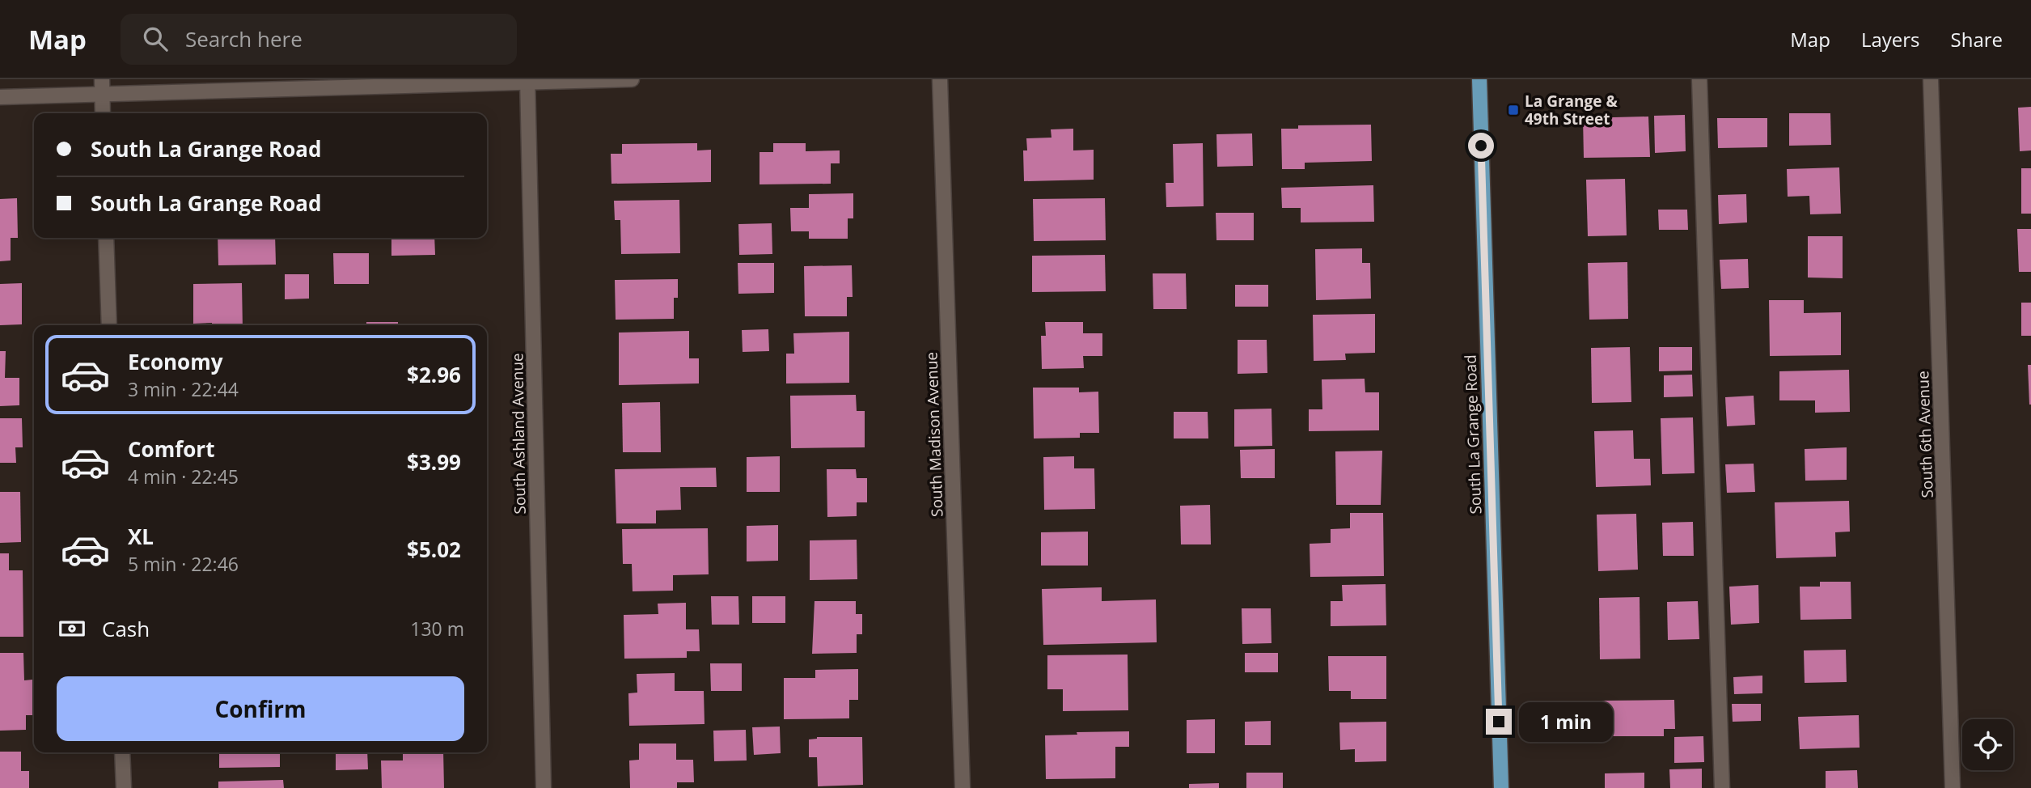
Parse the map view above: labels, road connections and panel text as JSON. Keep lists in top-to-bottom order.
{
  "streets": {
    "main road": ["South La Grange Road"],
    "street": ["South Ashland Avenue", "South Madison Avenue", "South 6th Avenue"]
  },
  "places": {
    "transit": ["La Grange & 49th Street"]
  },
  "page": {
    "header": "Map",
    "search": "Search here",
    "nav": ["Map", "Layers", "Share"],
    "banner": ["South La Grange Road", "South La Grange Road"],
    "list": [
      {
        "name": "Economy",
        "note": "3 min · 22:44",
        "value": "$2.96"
      },
      {
        "name": "Comfort",
        "note": "4 min · 22:45",
        "value": "$3.99"
      },
      {
        "name": "XL",
        "note": "5 min · 22:46",
        "value": "$5.02"
      }
    ],
    "pay": ["Cash", "130 m"],
    "buttons": "Confirm",
    "bubble": "1 min"
  }
}
